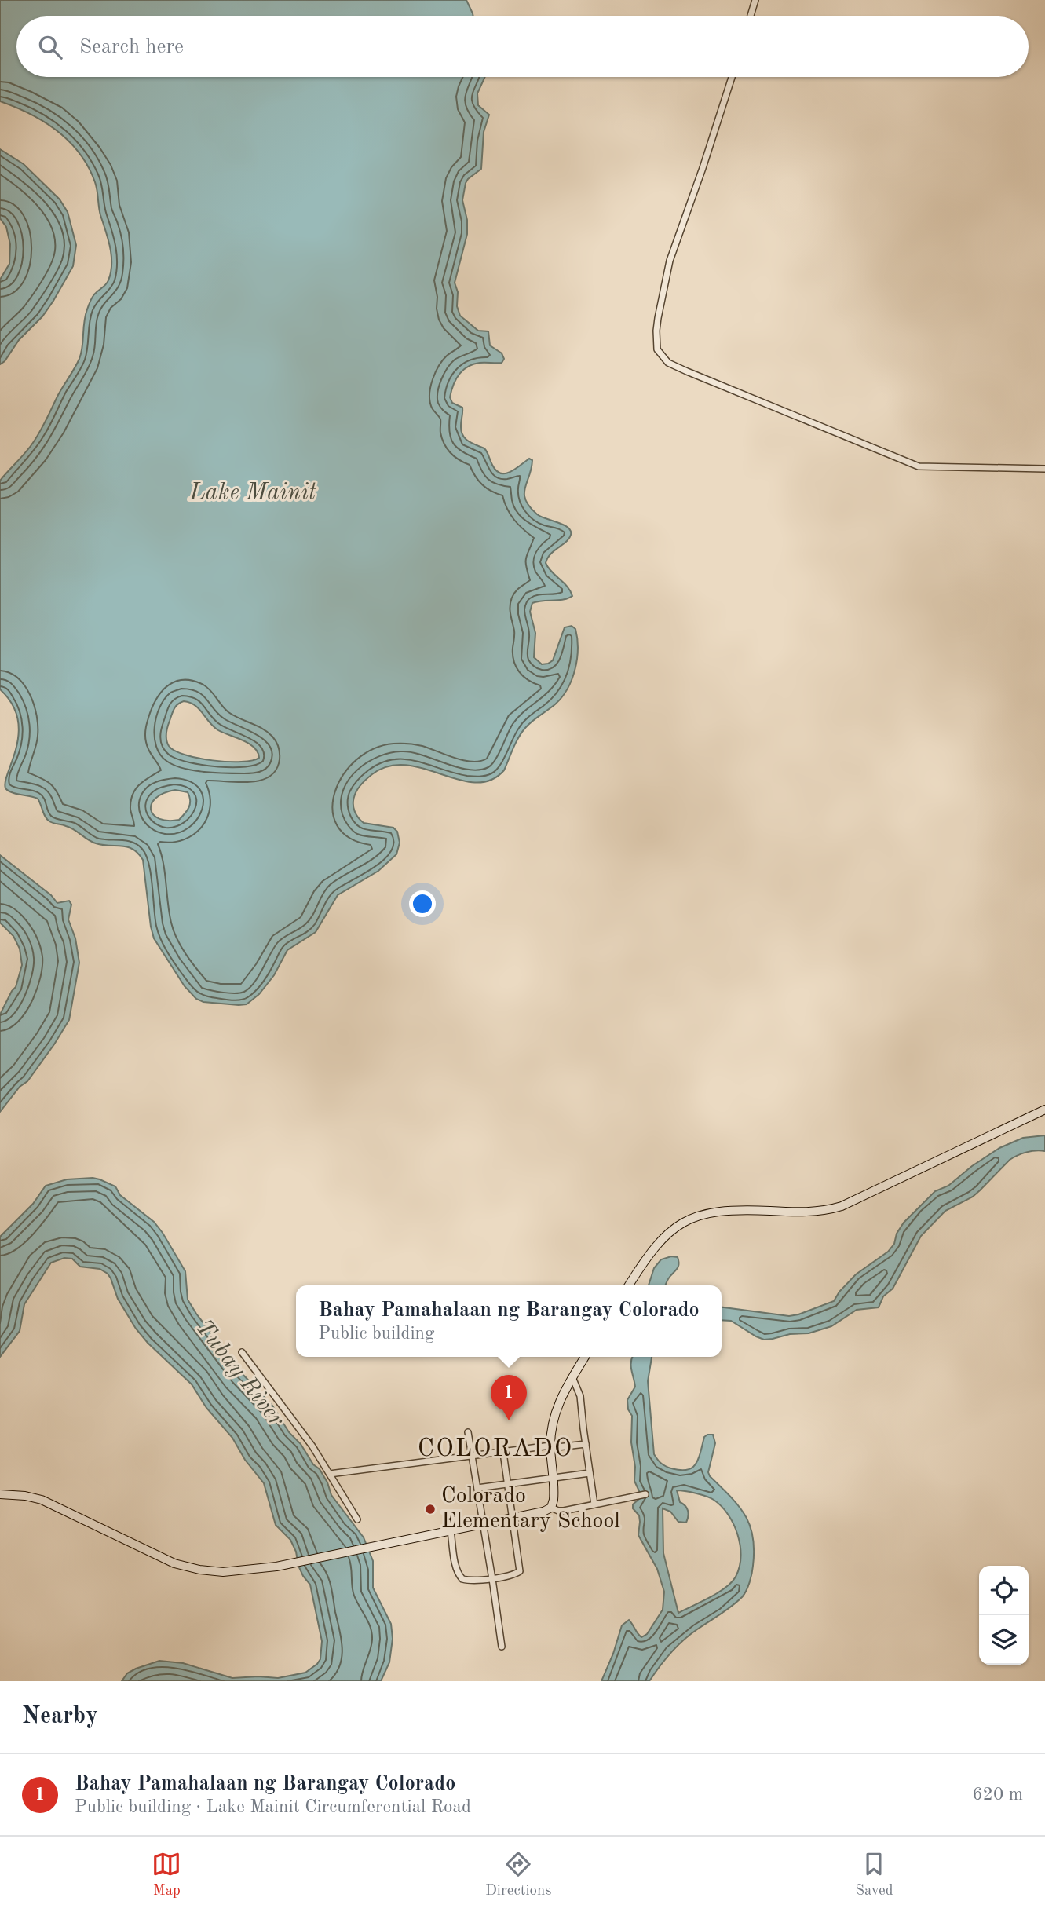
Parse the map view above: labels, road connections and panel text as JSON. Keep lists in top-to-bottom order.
{
  "districts": ["COLORADO"],
  "water": ["Lake Mainit", "Tubay River"],
  "places": ["Colorado Elementary School"],
  "page": {
    "search": "Search here",
    "popup": ["Bahay Pamahalaan ng Barangay Colorado", "Public building"],
    "pins": "1",
    "heading": "Nearby",
    "list": [
      {
        "mark": "1",
        "name": "Bahay Pamahalaan ng Barangay Colorado",
        "note": "Public building · Lake Mainit Circumferential Road",
        "value": "620 m"
      }
    ],
    "nav": ["Map", "Directions", "Saved"]
  }
}
